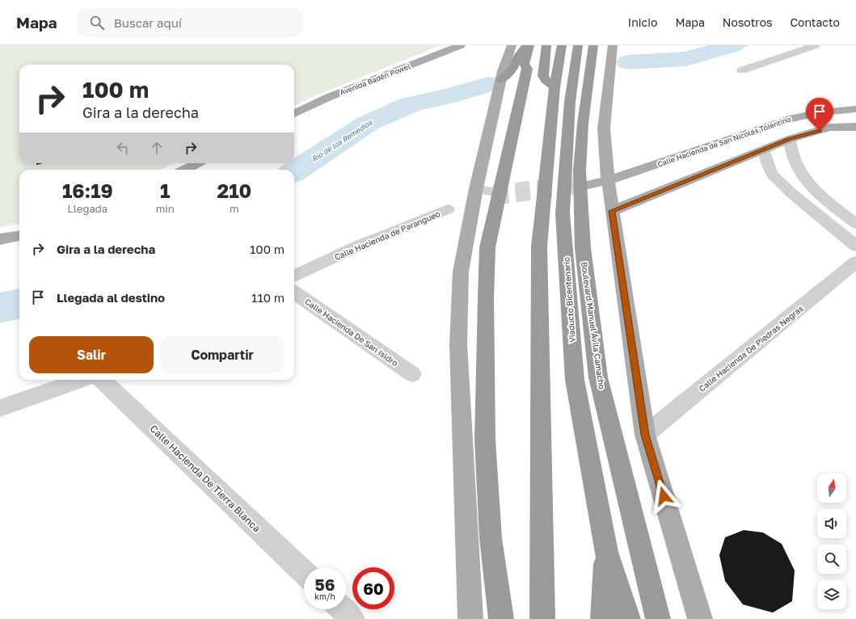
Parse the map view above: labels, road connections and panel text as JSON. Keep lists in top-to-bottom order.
{
  "streets": {
    "highway": ["Viaducto Bicentenario", "Boulevard Manuel Ávila Camacho"],
    "main road": ["Avenida Badén Powel", "Calle Hacienda de San Nicolás Tolentino"],
    "street": [
      "Calle Hacienda de Parangueo",
      "Calle Hacienda De San Isidro",
      "Calle Hacienda De Piedras Negras",
      "Calle Hacienda De Tierra Blanca"
    ]
  },
  "water": ["Río de los Remedios"],
  "north": "top",
  "page": {
    "header": "Mapa",
    "search": "Buscar aquí",
    "nav": [
      "Inicio",
      "Mapa",
      "Nosotros",
      "Contacto"
    ],
    "turn": ["100 m", "Gira a la derecha"],
    "eta": [
      "16:19",
      "Llegada",
      "1",
      "min",
      "210",
      "m"
    ],
    "list": [
      {
        "name": "Gira a la derecha",
        "value": "100 m"
      },
      {
        "name": "Llegada al destino",
        "value": "110 m"
      }
    ],
    "buttons": ["Salir", "Compartir"],
    "speed": "56 km/h",
    "limit": "60"
  }
}
